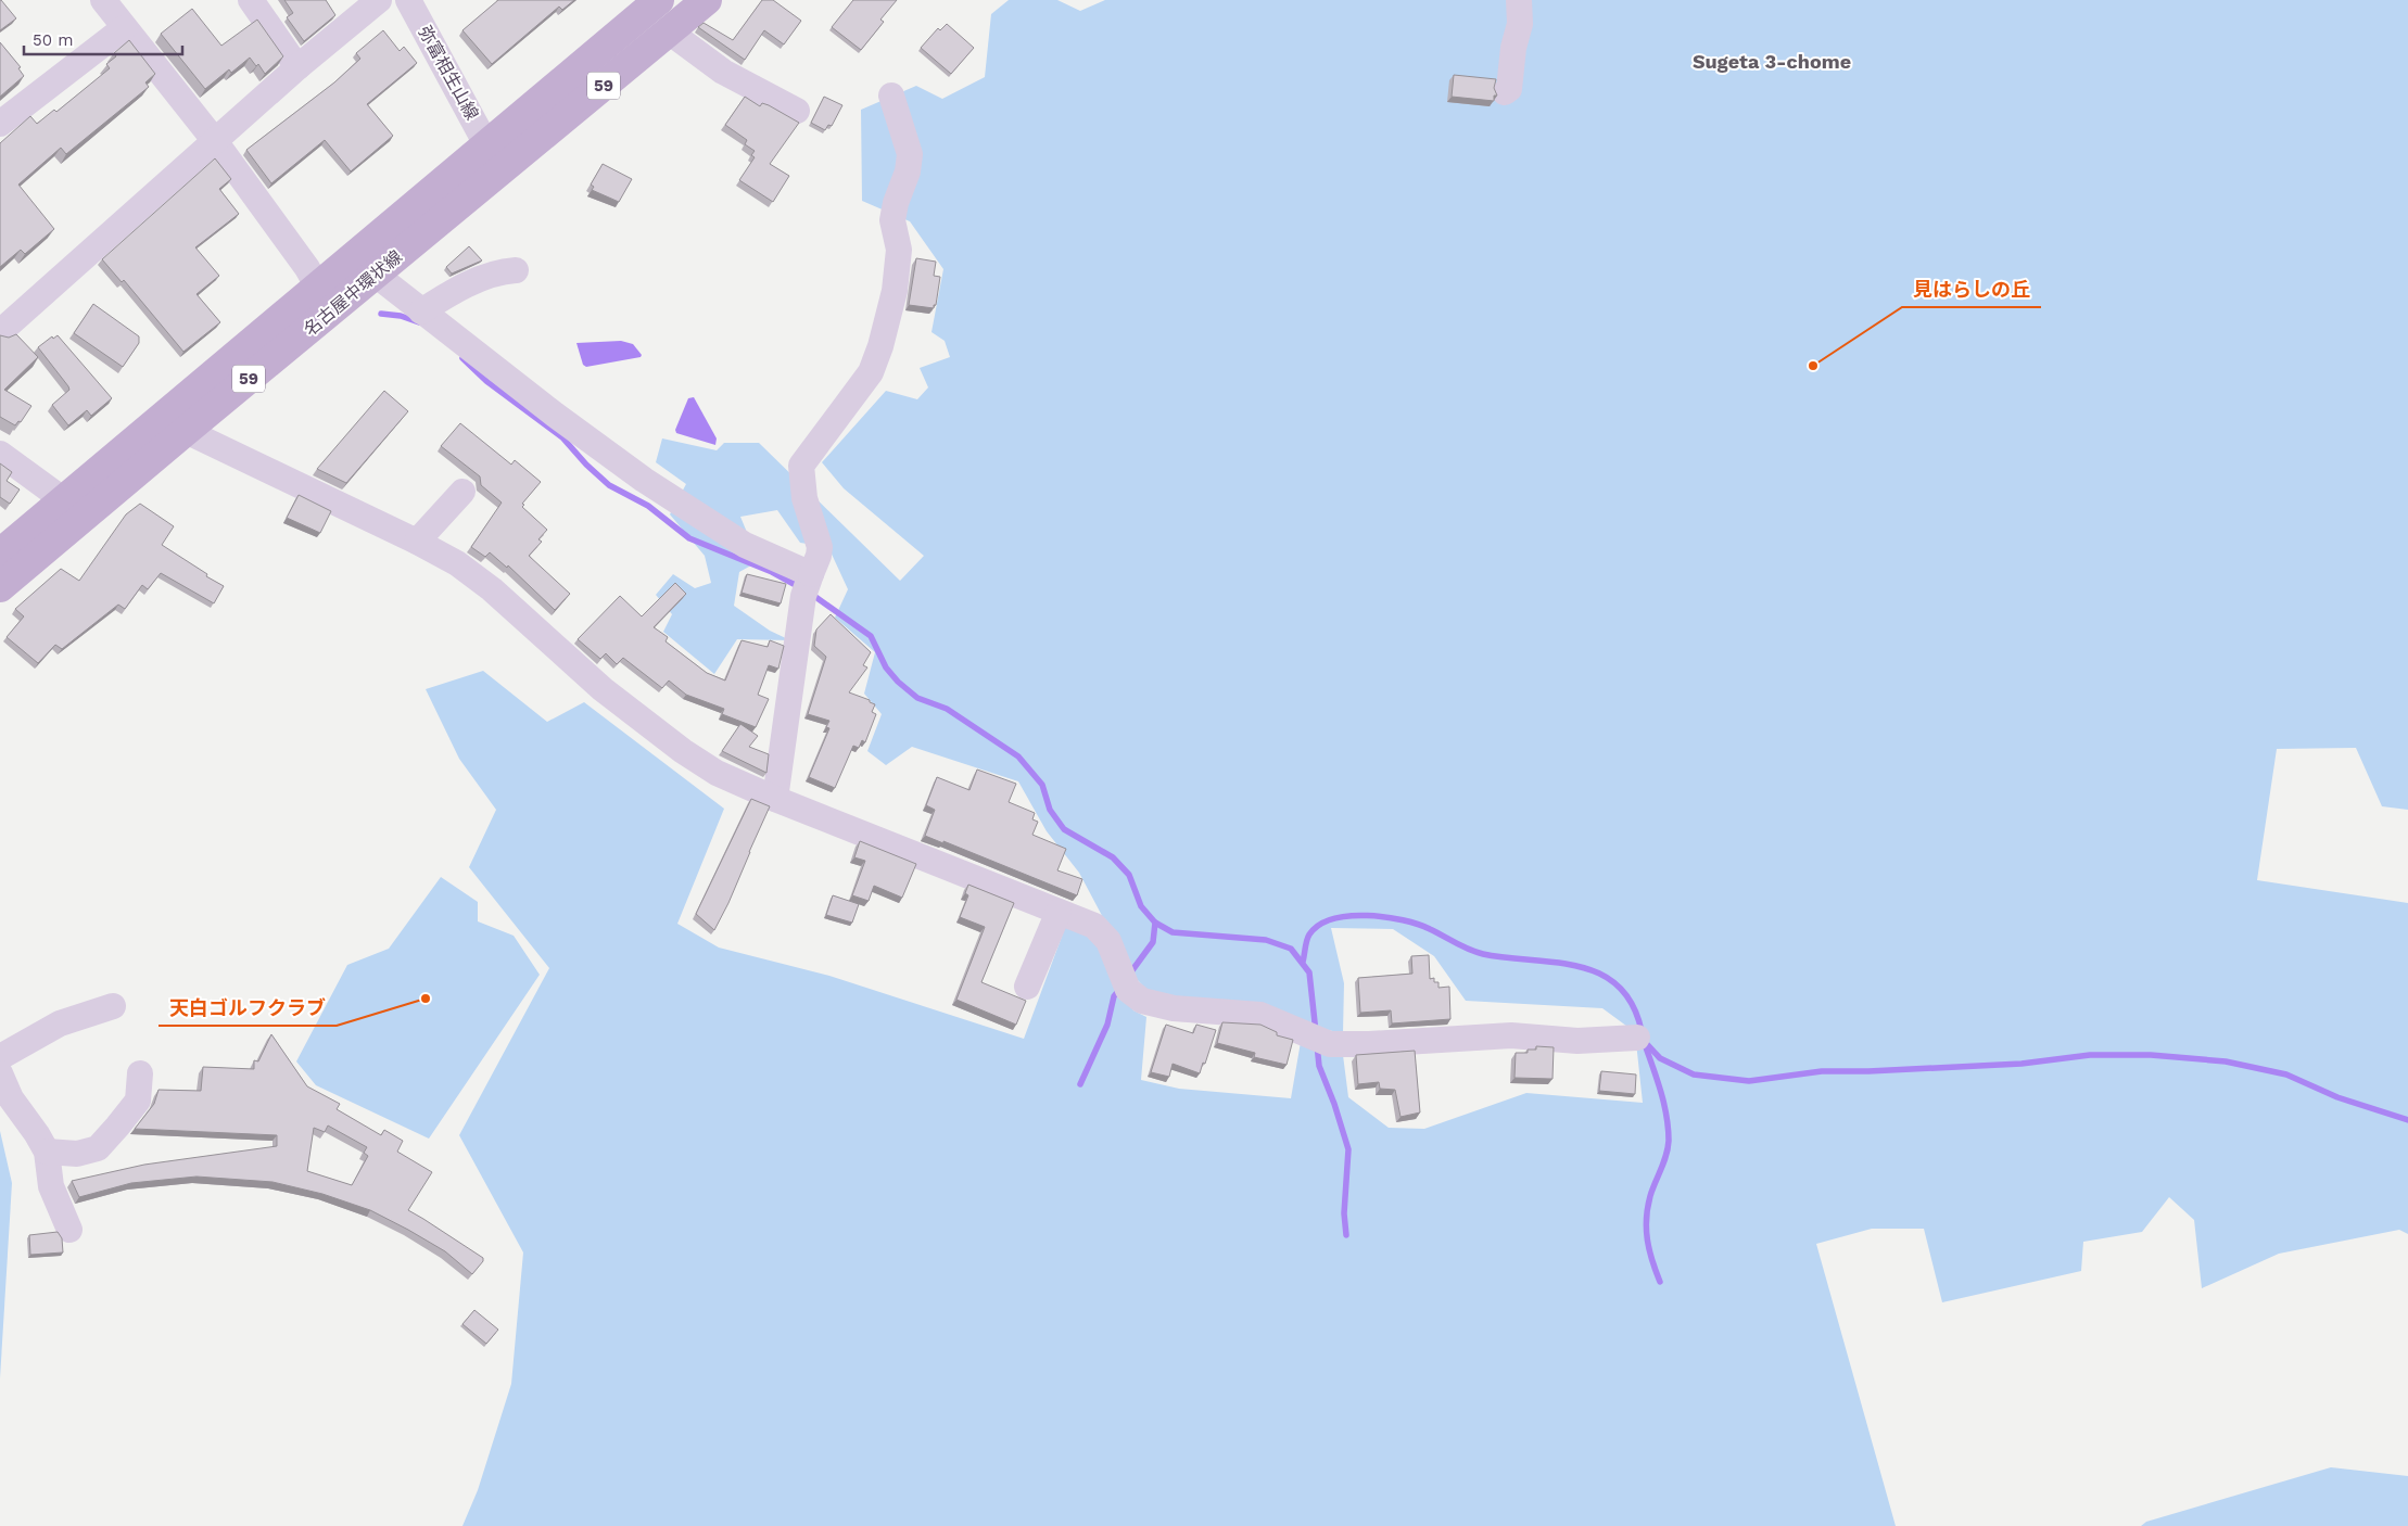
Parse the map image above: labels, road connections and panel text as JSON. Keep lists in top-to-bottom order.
{
  "streets": {
    "main road": ["59", "名古屋中環状線"],
    "street": ["弥富相生山線"]
  },
  "crossings": [
    ["弥富相生山線", "名古屋中環状線"]
  ],
  "districts": ["Sugeta 3-chome"],
  "places": ["見はらしの丘", "天白ゴルフクラブ"],
  "scale_bar": "50 m"
}
